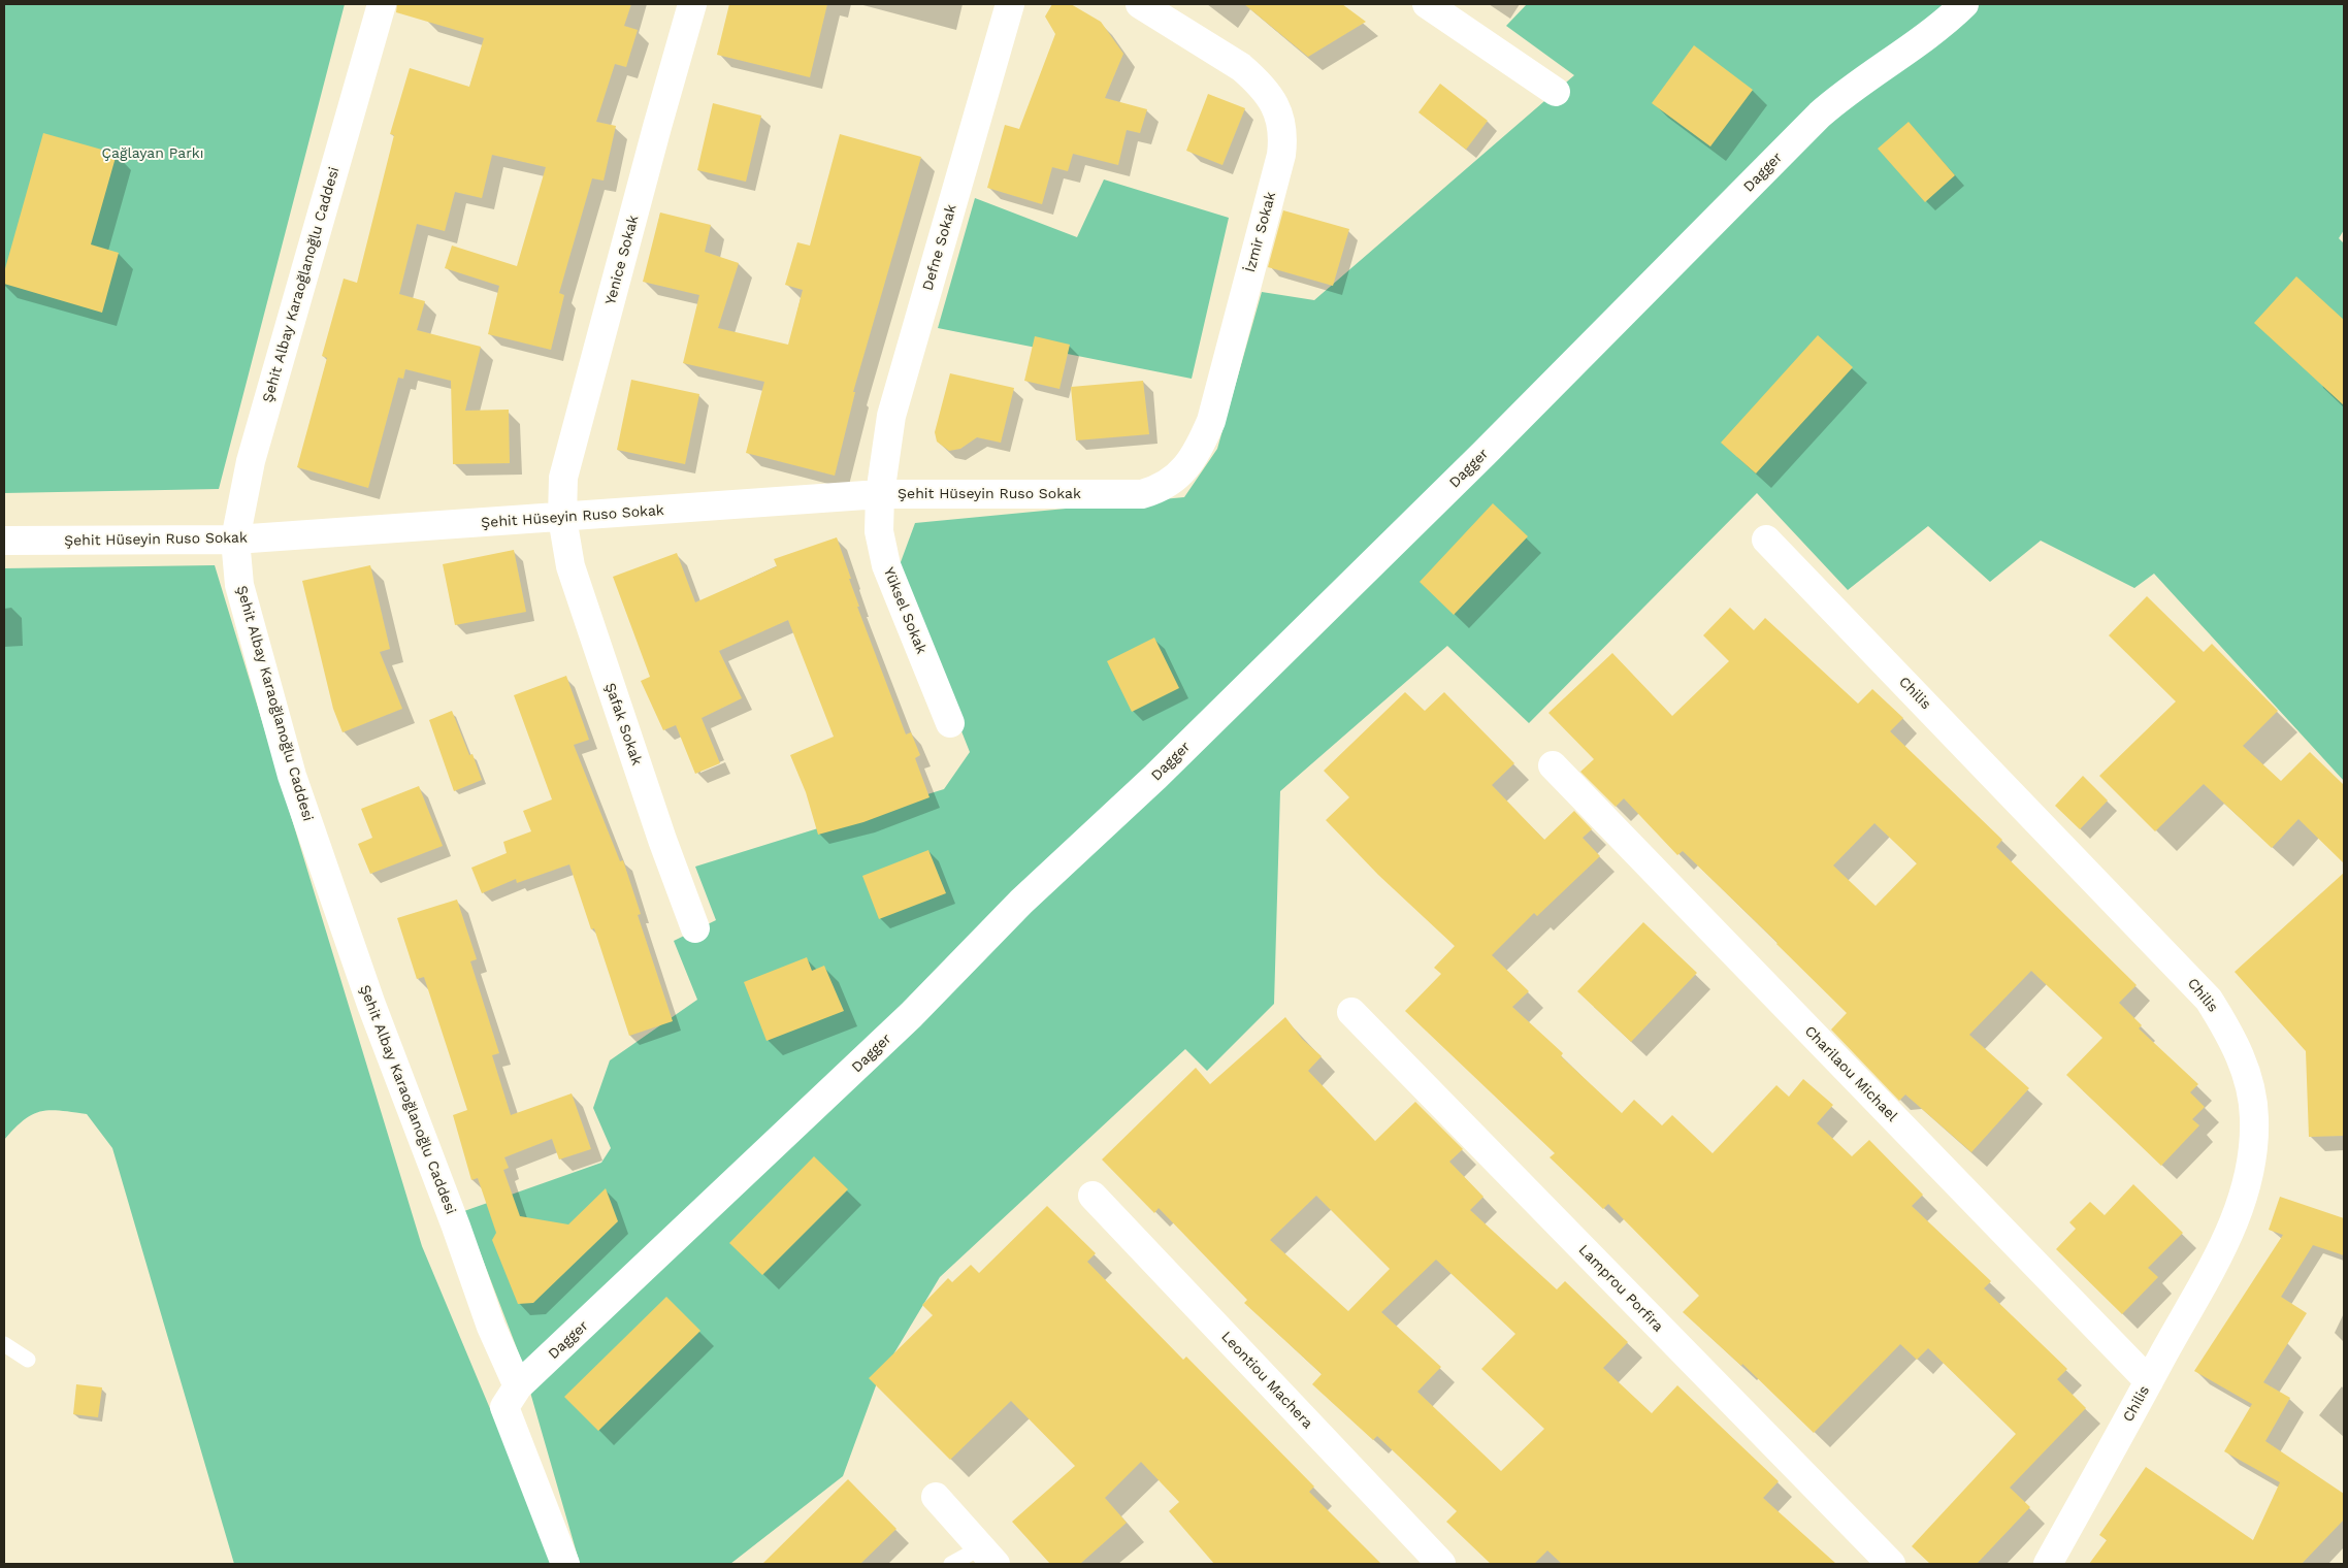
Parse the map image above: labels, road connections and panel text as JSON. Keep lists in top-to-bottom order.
{
  "streets": {
    "street": [
      "Dagger",
      "İzmir Sokak",
      "Defne Sokak",
      "Yenice Sokak",
      "Şehit Albay Karaoğlanoğlu Caddesi",
      "Şehit Hüseyin Ruso Sokak",
      "Yüksel Sokak",
      "Chilis",
      "Şafak Sokak",
      "Charilaou Michael",
      "Lamprou Porfira",
      "Leontiou Machera"
    ]
  },
  "crossings": [
    ["Dagger", "Şehit Albay Karaoğlanoğlu Caddesi"],
    ["İzmir Sokak", "Şehit Hüseyin Ruso Sokak"],
    ["Defne Sokak", "Şehit Hüseyin Ruso Sokak"],
    ["Defne Sokak", "Yüksel Sokak"],
    ["Yenice Sokak", "Şehit Hüseyin Ruso Sokak"],
    ["Yenice Sokak", "Şafak Sokak"],
    ["Şehit Albay Karaoğlanoğlu Caddesi", "Şehit Hüseyin Ruso Sokak"],
    ["Şehit Hüseyin Ruso Sokak", "Yüksel Sokak"],
    ["Şehit Hüseyin Ruso Sokak", "Şafak Sokak"],
    ["Chilis", "Charilaou Michael"]
  ],
  "parks": ["Çağlayan Parkı"]
}
